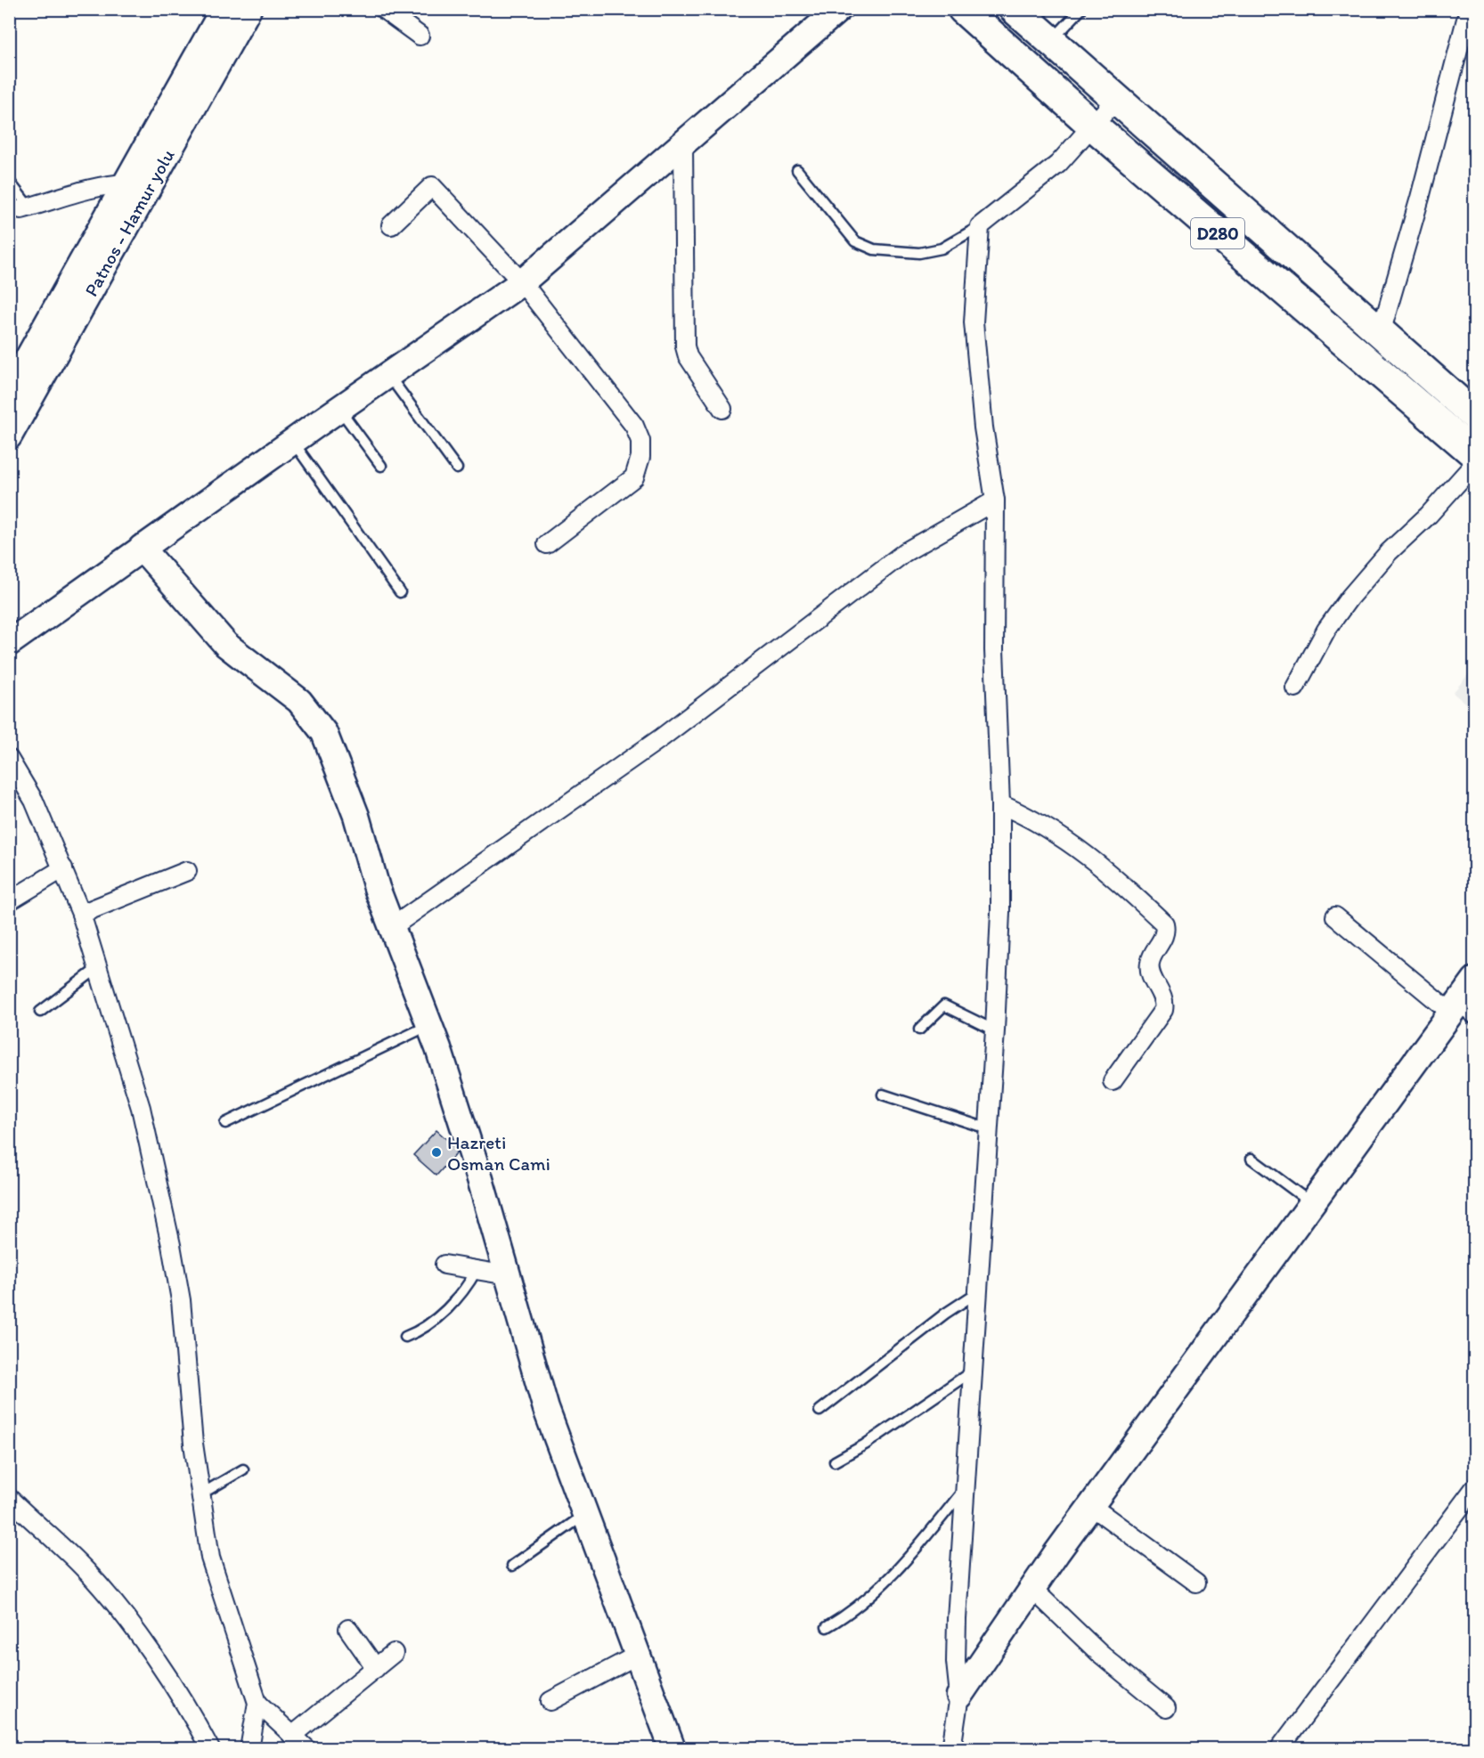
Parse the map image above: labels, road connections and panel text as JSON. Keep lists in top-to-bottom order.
{
  "streets": {
    "highway": ["D280"],
    "street": ["Patnos - Hamur yolu"]
  },
  "places": ["Hazreti Osman Cami"]
}
